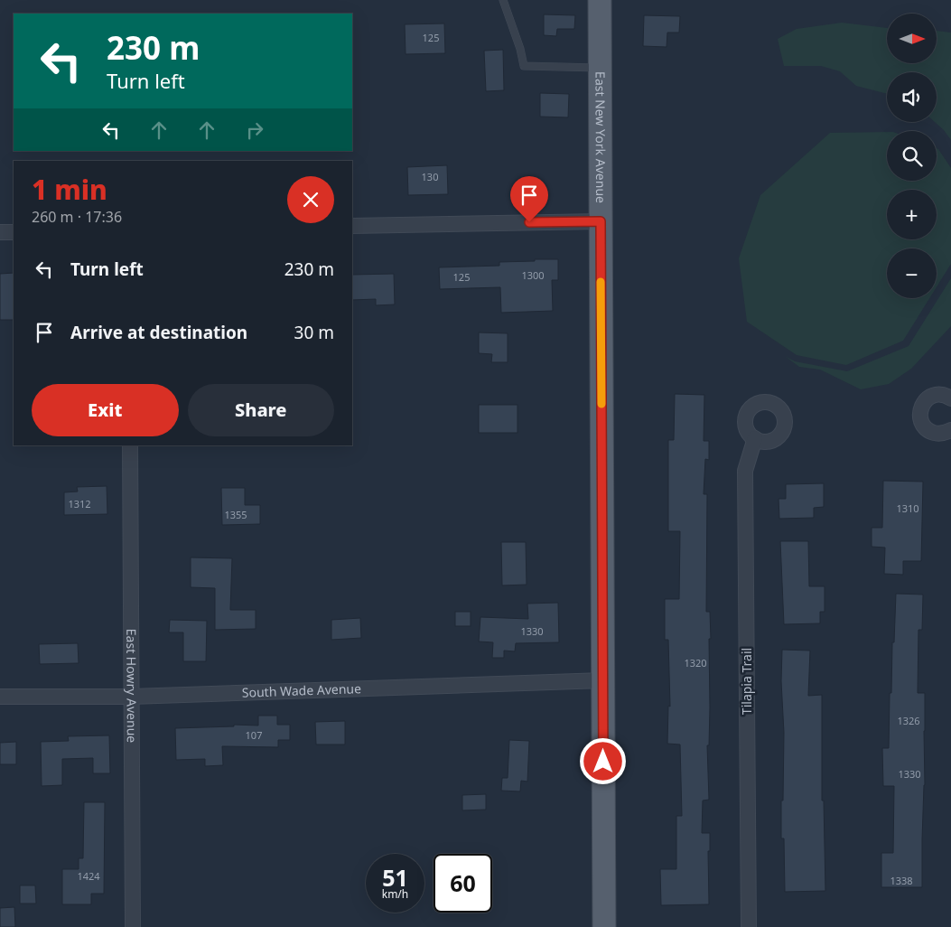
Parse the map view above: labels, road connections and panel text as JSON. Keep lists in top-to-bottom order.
{
  "streets": {
    "main road": ["East New York Avenue"],
    "street": ["Tilapia Trail", "East Howry Avenue", "South Wade Avenue"]
  },
  "crossings": [
    ["East New York Avenue", "South Wade Avenue"],
    ["East Howry Avenue", "South Wade Avenue"]
  ],
  "house_numbers": [
    "125",
    "130",
    "1300",
    "125",
    "1312",
    "1310",
    "1355",
    "1330",
    "1320",
    "1326",
    "107",
    "1330",
    "1424",
    "1338"
  ],
  "north": "right",
  "page": {
    "map_buttons": ["+", "−"],
    "turn": ["230 m", "Turn left"],
    "heading": ["1 min", "260 m · 17:36"],
    "list": [
      {
        "name": "Turn left",
        "value": "230 m"
      },
      {
        "name": "Arrive at destination",
        "value": "30 m"
      }
    ],
    "buttons": ["Exit", "Share"],
    "speed": "51 km/h",
    "limit": "60"
  }
}
